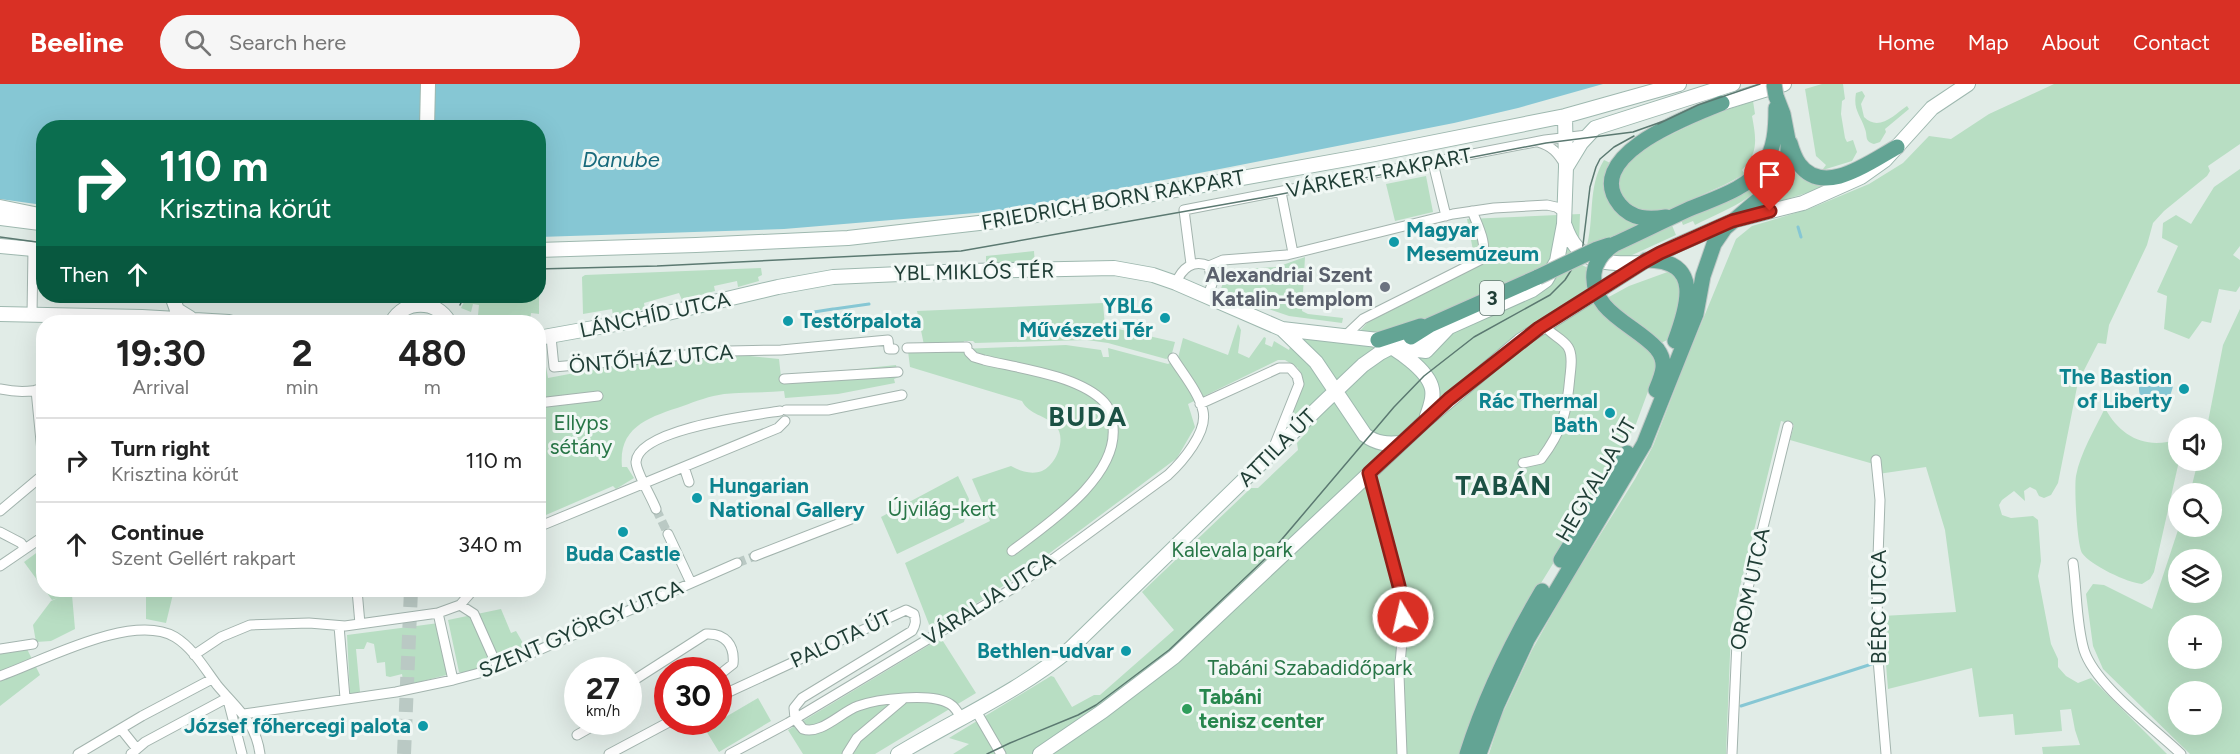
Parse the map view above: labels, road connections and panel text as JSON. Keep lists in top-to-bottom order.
{
  "streets": {
    "main road": [
      "FRIEDRICH BORN RAKPART",
      "YBL MIKLÓS TÉR",
      "3",
      "LÁNCHÍD UTCA",
      "ATTILA ÚT",
      "HEGYALJA ÚT"
    ],
    "street": [
      "VÁRKERT RAKPART",
      "ÖNTŐHÁZ UTCA",
      "OROM UTCA",
      "VÁRALJA UTCA",
      "BÉRC UTCA",
      "SZENT GYÖRGY UTCA",
      "PALOTA ÚT"
    ]
  },
  "crossings": [
    ["VÁRKERT RAKPART", "ATTILA ÚT"],
    ["FRIEDRICH BORN RAKPART", "ATTILA ÚT"],
    ["YBL MIKLÓS TÉR", "3"],
    ["YBL MIKLÓS TÉR", "LÁNCHÍD UTCA"],
    ["3", "ATTILA ÚT"],
    ["3", "HEGYALJA ÚT"],
    ["VÁRALJA UTCA", "PALOTA ÚT"]
  ],
  "districts": ["BUDA", "TABÁN"],
  "water": ["Danube"],
  "parks": [
    "Ellyps sétány",
    "Újvilág-kert",
    "Kalevala park",
    "Tabáni Szabadidőpark"
  ],
  "places": [
    "Magyar Mesemúzeum",
    "Alexandriai Szent Katalin-templom",
    "YBL6 Művészeti Tér",
    "Testőrpalota",
    "The Bastion of Liberty",
    "Rác Thermal Bath",
    "Hungarian National Gallery",
    "Buda Castle",
    "Bethlen-udvar",
    "Tabáni tenisz center",
    "József főhercegi palota"
  ],
  "page": {
    "header": "Beeline",
    "search": "Search here",
    "nav": [
      "Home",
      "Map",
      "About",
      "Contact"
    ],
    "turn": ["110 m", "Krisztina körút"],
    "then": "Then",
    "eta": [
      "19:30",
      "Arrival",
      "2",
      "min",
      "480",
      "m"
    ],
    "map_buttons": ["+", "−"],
    "list": [
      {
        "name": "Turn right",
        "note": "Krisztina körút",
        "value": "110 m"
      },
      {
        "name": "Continue",
        "note": "Szent Gellért rakpart",
        "value": "340 m"
      }
    ],
    "speed": "27 km/h",
    "limit": "30"
  }
}
